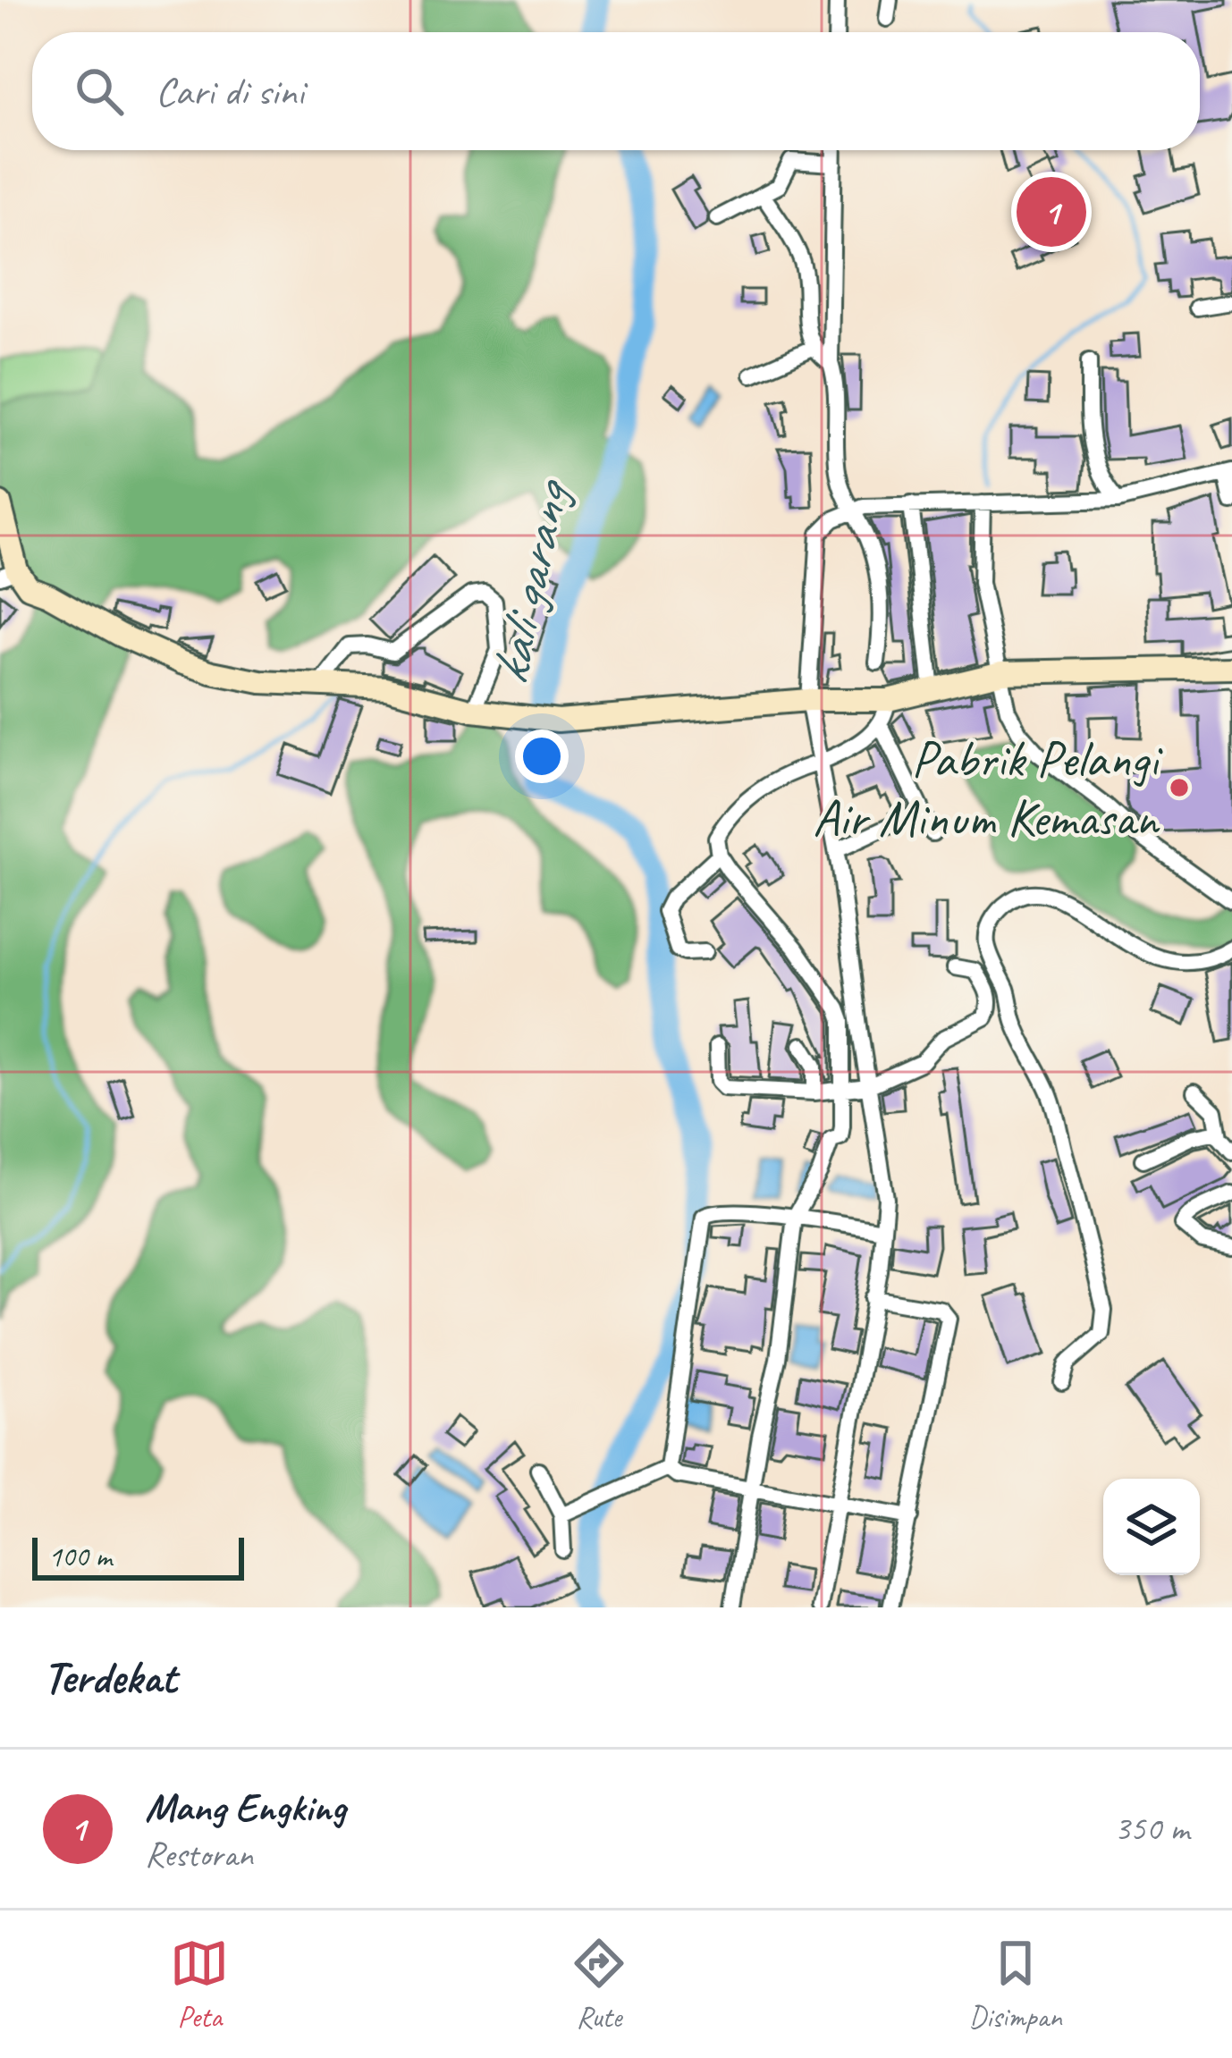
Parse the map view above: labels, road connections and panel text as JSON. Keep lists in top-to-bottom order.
{
  "water": ["kali garang"],
  "places": ["Pabrik Pelangi Air Minum Kemasan"],
  "scale_bar": "100 m",
  "page": {
    "search": "Cari di sini",
    "pins": "1",
    "scale": "100 m",
    "heading": "Terdekat",
    "list": [
      {
        "mark": "1",
        "name": "Mang Engking",
        "note": "Restoran",
        "value": "350 m"
      }
    ],
    "nav": ["Peta", "Rute", "Disimpan"]
  }
}
